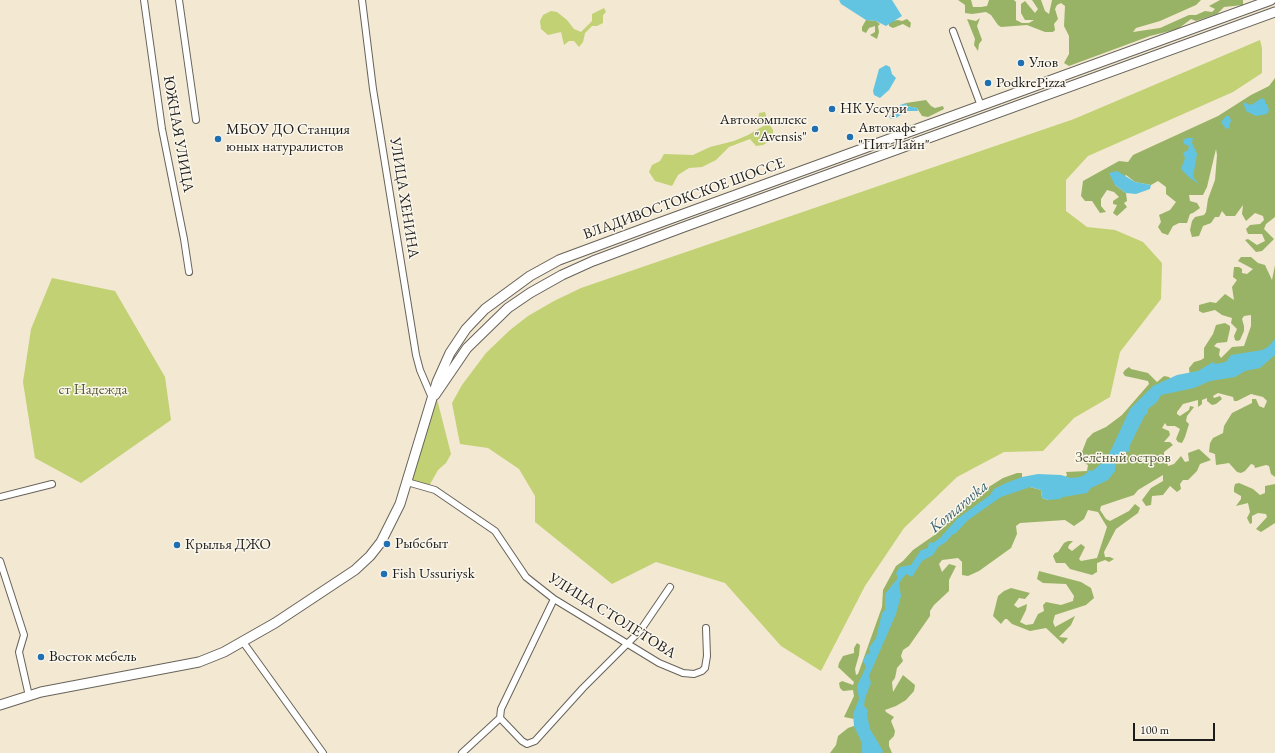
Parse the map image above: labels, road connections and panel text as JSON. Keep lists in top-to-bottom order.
{
  "streets": {
    "highway": ["ВЛАДИВОСТОКСКОЕ ШОССЕ"],
    "street": ["ЮЖНАЯ УЛИЦА", "УЛИЦА ХЕНИНА", "УЛИЦА СТОЛЕТОВА"]
  },
  "crossings": [
    ["УЛИЦА ХЕНИНА", "ВЛАДИВОСТОКСКОЕ ШОССЕ"],
    ["ВЛАДИВОСТОКСКОЕ ШОССЕ", "УЛИЦА СТОЛЕТОВА"]
  ],
  "water": ["Komarovka"],
  "parks": ["ст Надежда", "Зелёный остров"],
  "places": [
    "Улов",
    "PodkrePizza",
    "НК Уссури",
    "Автокомплекс \"Avensis\"",
    "Автокафе \"Пит Лайн\"",
    "МБОУ ДО Станция юных натуралистов",
    "Рыбсбыт",
    "Крылья ДЖО",
    "Fish Ussuriysk",
    "Восток мебель"
  ],
  "scale_bar": "100 m"
}
